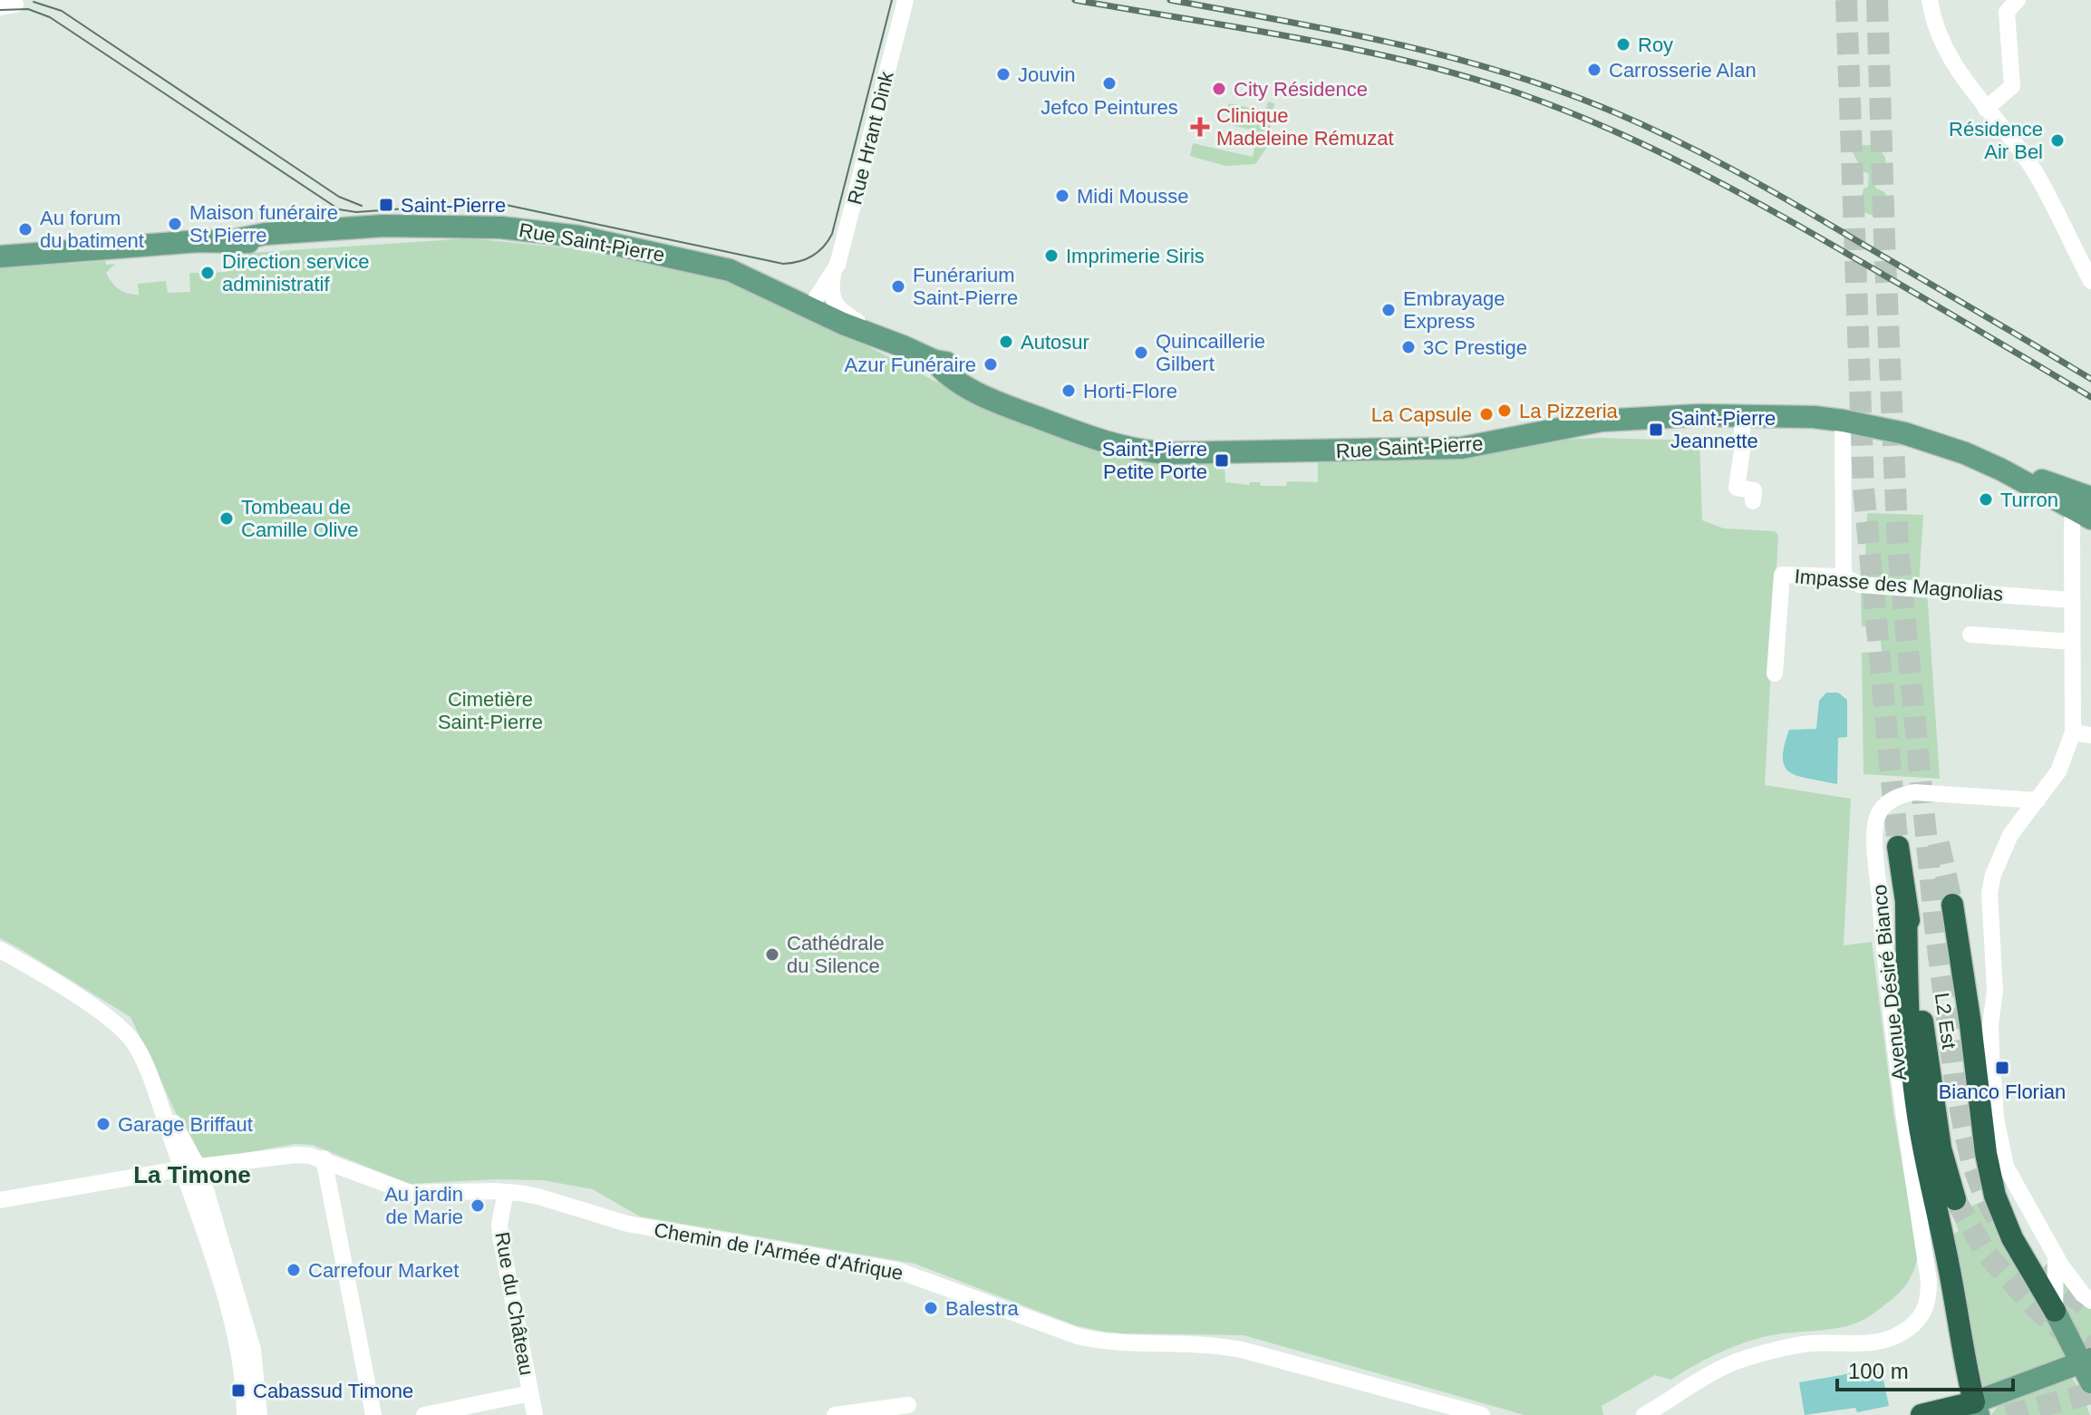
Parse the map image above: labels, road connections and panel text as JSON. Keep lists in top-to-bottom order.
{
  "streets": {
    "highway": ["L2 Est"],
    "main road": ["Rue Saint-Pierre"],
    "street": [
      "Rue Hrant Dink",
      "Impasse des Magnolias",
      "Avenue Désiré Bianco",
      "Chemin de l'Armée d'Afrique",
      "Rue du Château"
    ]
  },
  "crossings": [
    ["Rue Hrant Dink", "Rue Saint-Pierre"],
    ["Chemin de l'Armée d'Afrique", "Rue du Château"]
  ],
  "districts": ["La Timone"],
  "parks": ["Cimetière Saint-Pierre"],
  "places": {
    "other": [
      "Roy",
      "Carrosserie Alan",
      "Jouvin",
      "Jefco Peintures",
      "City Résidence",
      "Résidence Air Bel",
      "Midi Mousse",
      "Maison funéraire St Pierre",
      "Au forum du batiment",
      "Imprimerie Siris",
      "Direction service administratif",
      "Funérarium Saint-Pierre",
      "Embrayage Express",
      "Autosur",
      "3C Prestige",
      "Quincaillerie Gilbert",
      "Azur Funéraire",
      "Horti-Flore",
      "La Pizzeria",
      "La Capsule",
      "Turron",
      "Tombeau de Camille Olive",
      "Cathédrale du Silence",
      "Garage Briffaut",
      "Au jardin de Marie",
      "Carrefour Market",
      "Balestra"
    ],
    "health": ["Clinique Madeleine Rémuzat"],
    "transit": [
      "Saint-Pierre",
      "Saint-Pierre Jeannette",
      "Saint-Pierre Petite Porte",
      "Bianco Florian",
      "Cabassud Timone"
    ]
  },
  "scale_bar": "100 m"
}
